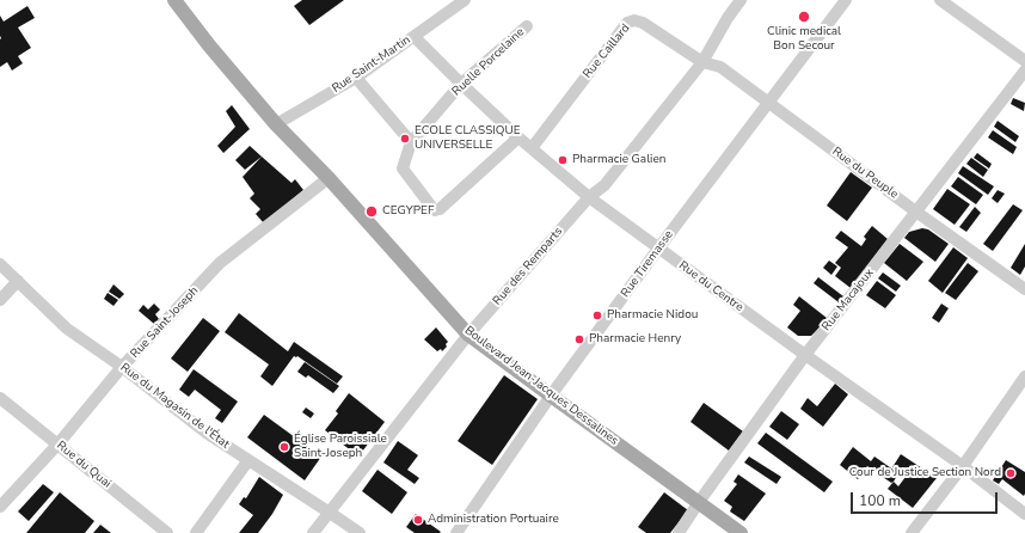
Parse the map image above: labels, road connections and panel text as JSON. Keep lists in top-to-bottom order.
{
  "streets": {
    "main road": ["Boulevard Jean-Jacques Dessalines"],
    "street": [
      "Rue Caillard",
      "Ruelle Porcelaine",
      "Rue Saint-Martin",
      "Rue du Peuple",
      "Rue Tiremasse",
      "Rue des Remparts",
      "Rue du Centre",
      "Rue Macajoux",
      "Rue Saint-Joseph",
      "Rue du Magasin de l'État",
      "Rue du Quai"
    ]
  },
  "crossings": [
    ["Rue Caillard", "Rue du Peuple"],
    ["Rue Caillard", "Rue des Remparts"],
    ["Rue Caillard", "Rue du Centre"],
    ["Ruelle Porcelaine", "Rue du Centre"],
    ["Rue Saint-Martin", "Rue du Centre"],
    ["Rue Saint-Martin", "Boulevard Jean-Jacques Dessalines"],
    ["Rue du Peuple", "Rue Tiremasse"],
    ["Rue du Peuple", "Rue des Remparts"],
    ["Rue du Peuple", "Rue Macajoux"],
    ["Rue Tiremasse", "Rue du Centre"],
    ["Rue Tiremasse", "Boulevard Jean-Jacques Dessalines"],
    ["Rue des Remparts", "Rue du Centre"],
    ["Rue des Remparts", "Boulevard Jean-Jacques Dessalines"],
    ["Rue des Remparts", "Rue du Magasin de l'État"],
    ["Rue du Centre", "Rue Macajoux"],
    ["Rue Macajoux", "Boulevard Jean-Jacques Dessalines"],
    ["Rue Saint-Joseph", "Boulevard Jean-Jacques Dessalines"],
    ["Rue Saint-Joseph", "Rue du Magasin de l'État"],
    ["Rue Saint-Joseph", "Rue du Quai"]
  ],
  "places": [
    "Clinic medical Bon Secour",
    "ECOLE CLASSIQUE UNIVERSELLE",
    "Pharmacie Galien",
    "CEGYPEF",
    "Pharmacie Nidou",
    "Pharmacie Henry",
    "Église Paroissiale Saint-Joseph",
    "Cour de Justice Section Nord",
    "Administration Portuaire"
  ],
  "scale_bar": "100 m"
}
